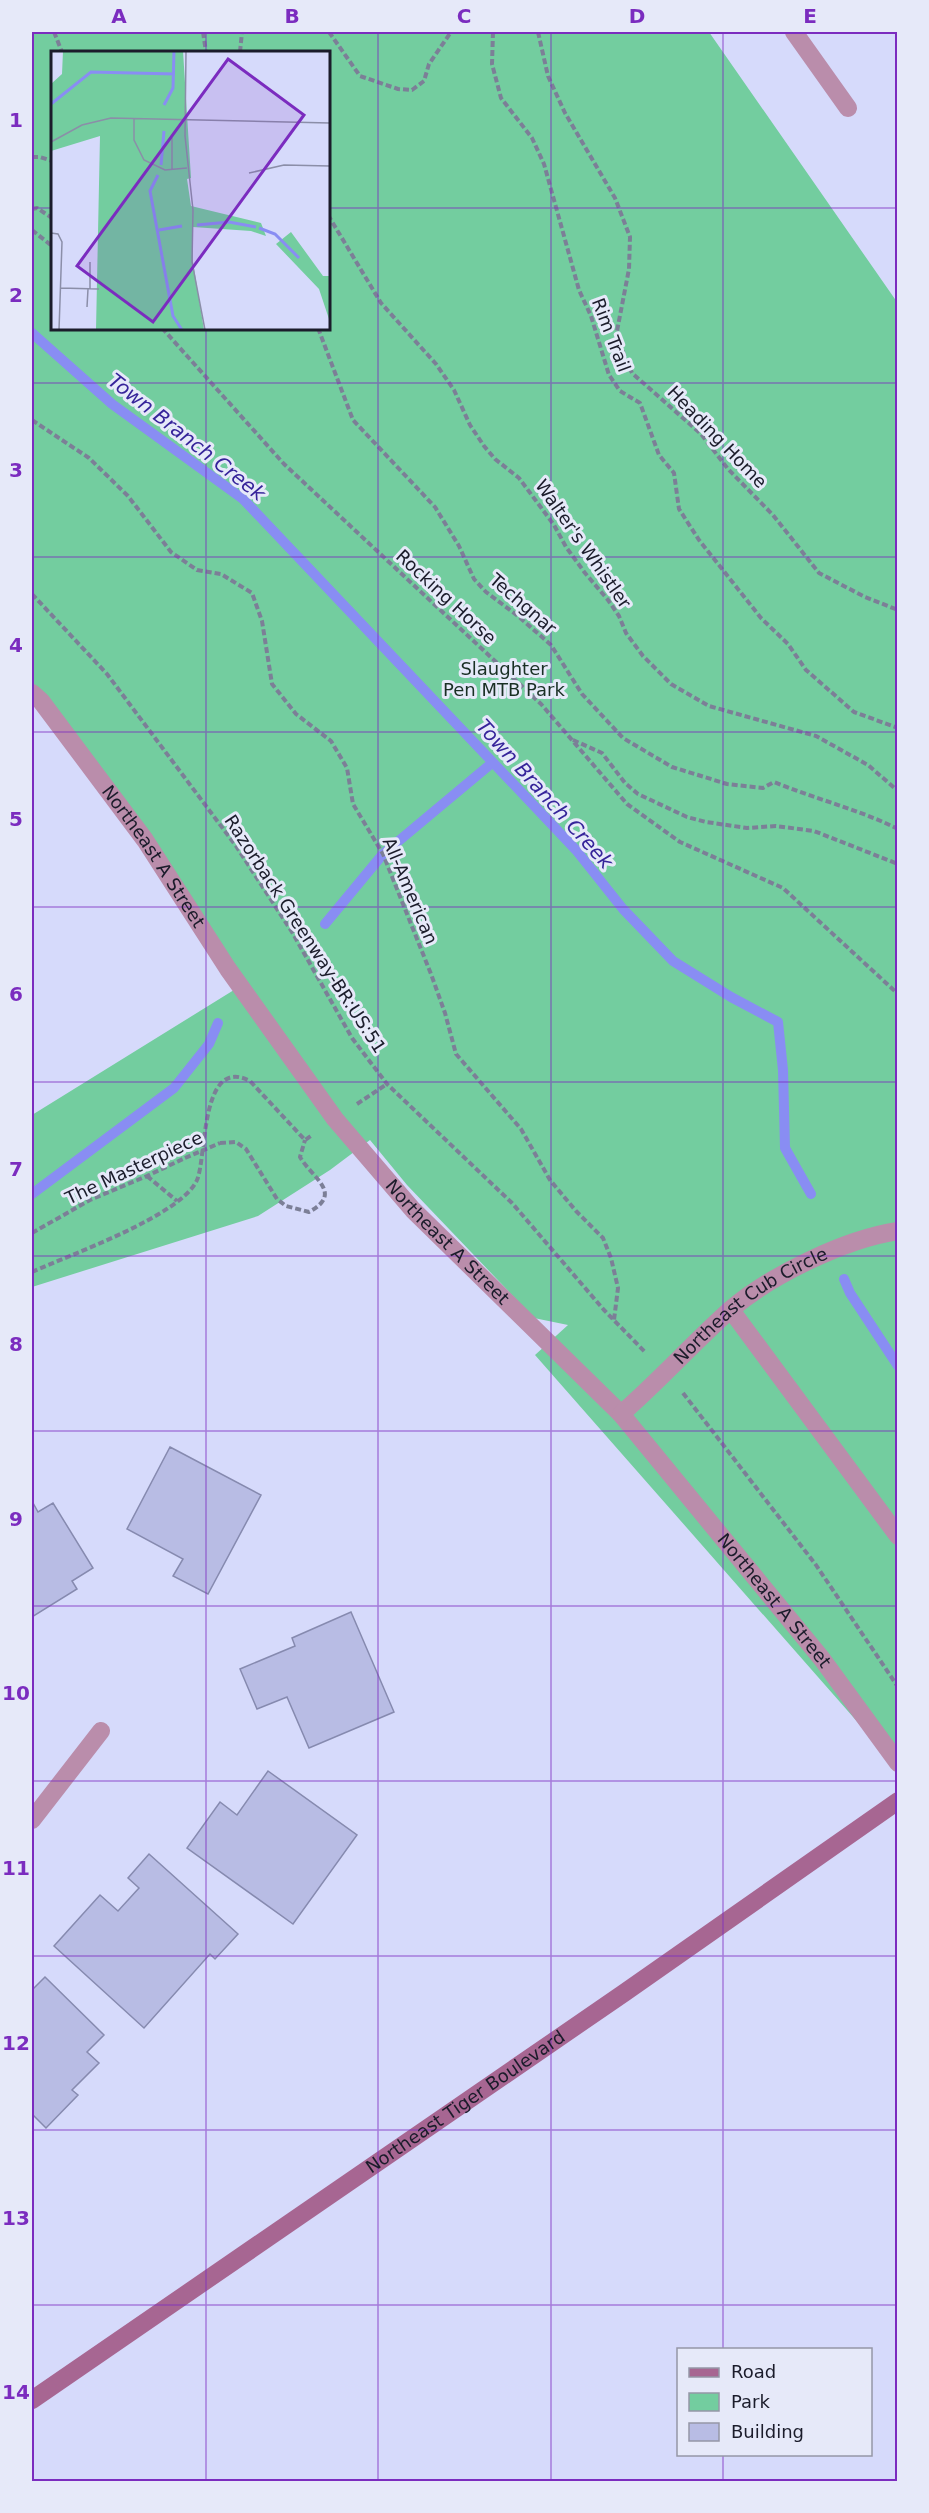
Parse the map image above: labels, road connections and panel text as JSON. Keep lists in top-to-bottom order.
{
  "streets": {
    "street": ["Northeast A Street", "Northeast Cub Circle", "Northeast Tiger Boulevard"],
    "path": [
      "Rim Trail",
      "Heading Home",
      "Walter's Whistler",
      "Rocking Horse",
      "Techgnar",
      "All-American",
      "Razorback Greenway-BR:US:51",
      "The Masterpiece"
    ]
  },
  "crossings": [
    ["Northeast A Street", "Northeast Cub Circle"],
    ["All-American", "Razorback Greenway-BR:US:51"]
  ],
  "water": ["Town Branch Creek"],
  "parks": ["Slaughter Pen MTB Park"],
  "legend": ["Road", "Park", "Building"],
  "grid": {
    "columns": [
      "A",
      "B",
      "C",
      "D",
      "E"
    ],
    "rows": [
      "1",
      "2",
      "3",
      "4",
      "5",
      "6",
      "7",
      "8",
      "9",
      "10",
      "11",
      "12",
      "13",
      "14"
    ]
  }
}
